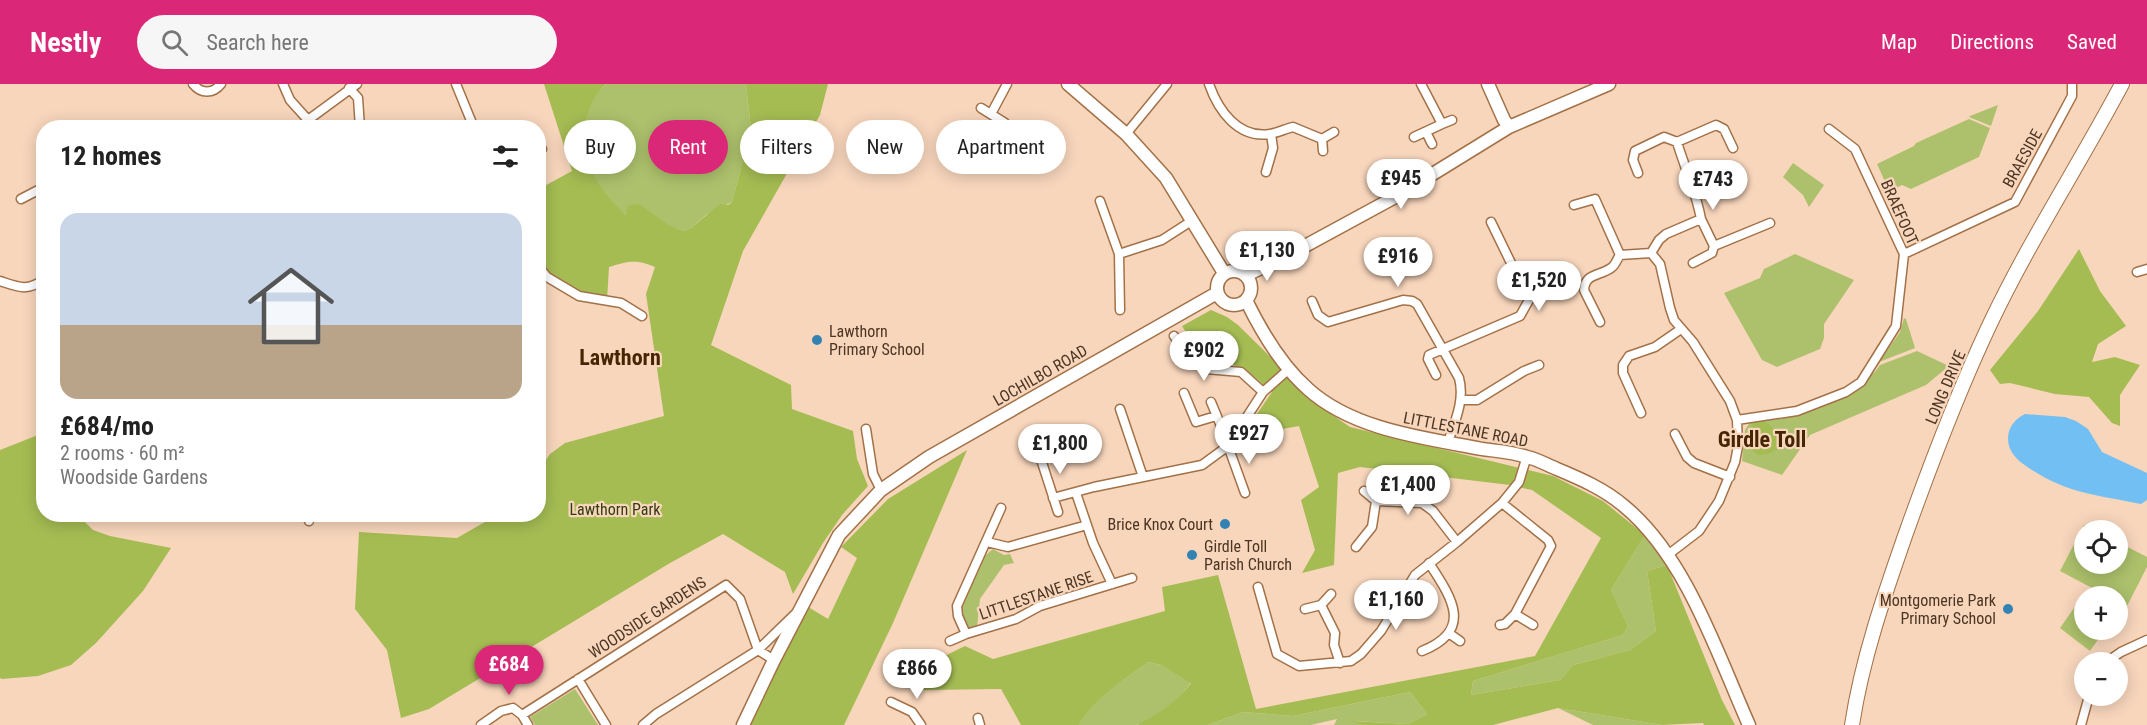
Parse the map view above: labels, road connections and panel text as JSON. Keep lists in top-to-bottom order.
{
  "streets": {
    "main road": ["LONG DRIVE"],
    "street": [
      "BRAESIDE",
      "BRAEFOOT",
      "LOCHILBO ROAD",
      "LITTLESTANE ROAD",
      "LITTLESTANE RISE",
      "WOODSIDE GARDENS"
    ]
  },
  "crossings": [
    ["BRAESIDE", "BRAEFOOT"],
    ["LOCHILBO ROAD", "LITTLESTANE ROAD"]
  ],
  "districts": ["Lawthorn", "Girdle Toll"],
  "parks": ["Lawthorn Park"],
  "places": [
    "Lawthorn Primary School",
    "Brice Knox Court",
    "Girdle Toll Parish Church",
    "Montgomerie Park Primary School"
  ],
  "page": {
    "header": "Nestly",
    "search": "Search here",
    "nav": ["Map", "Directions", "Saved"],
    "chip": [
      "Buy",
      "Rent",
      "Filters",
      "New",
      "Apartment"
    ],
    "heading": "12 homes",
    "price": [
      "£945",
      "£743",
      "£1,130",
      "£916",
      "£1,520",
      "£902",
      "£927",
      "£1,800",
      "£1,400",
      "£1,160",
      "£684",
      "£866"
    ],
    "list": [
      {
        "name": "£684/mo",
        "note": "2 rooms · 60 m² · Woodside Gardens"
      }
    ],
    "map_buttons": ["+", "−"]
  }
}
